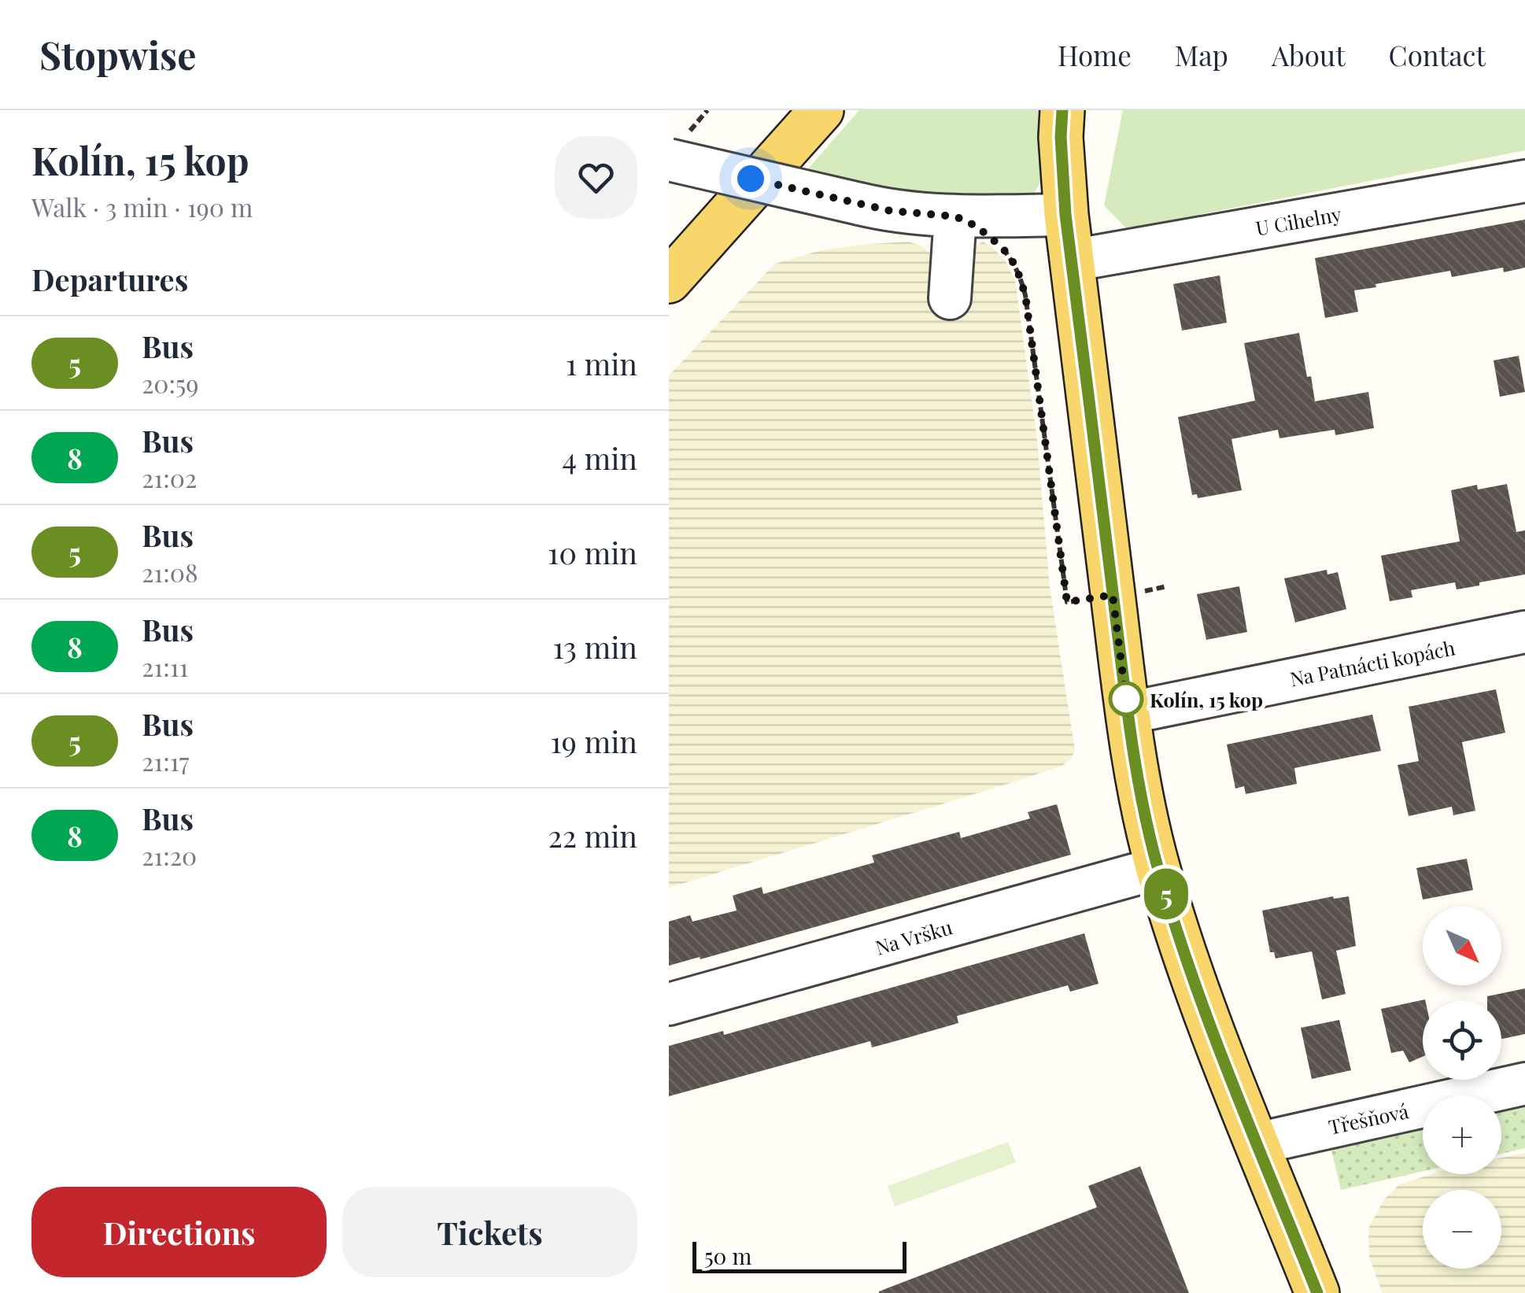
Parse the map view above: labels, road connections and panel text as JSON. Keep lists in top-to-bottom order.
{
  "streets": {
    "street": [
      "U Cihelny",
      "Na Patnácti kopách",
      "Na Vršku",
      "Třešňová"
    ]
  },
  "places": ["Kolín, 15 kop"],
  "lines": ["bus line 5"],
  "scale_bar": "50 m",
  "north": "bottom right",
  "page": {
    "header": "Stopwise",
    "nav": [
      "Home",
      "Map",
      "About",
      "Contact"
    ],
    "heading": [
      ["Kolín, 15 kop", "Walk · 3 min · 190 m"],
      "Departures"
    ],
    "on_map": "5",
    "list": [
      {
        "mark": "5",
        "name": "Bus",
        "note": "20:59",
        "value": "1 min"
      },
      {
        "mark": "8",
        "name": "Bus",
        "note": "21:02",
        "value": "4 min"
      },
      {
        "mark": "5",
        "name": "Bus",
        "note": "21:08",
        "value": "10 min"
      },
      {
        "mark": "8",
        "name": "Bus",
        "note": "21:11",
        "value": "13 min"
      },
      {
        "mark": "5",
        "name": "Bus",
        "note": "21:17",
        "value": "19 min"
      },
      {
        "mark": "8",
        "name": "Bus",
        "note": "21:20",
        "value": "22 min"
      }
    ],
    "map_buttons": ["+", "−"],
    "buttons": ["Directions", "Tickets"],
    "scale": "50 m"
  }
}
